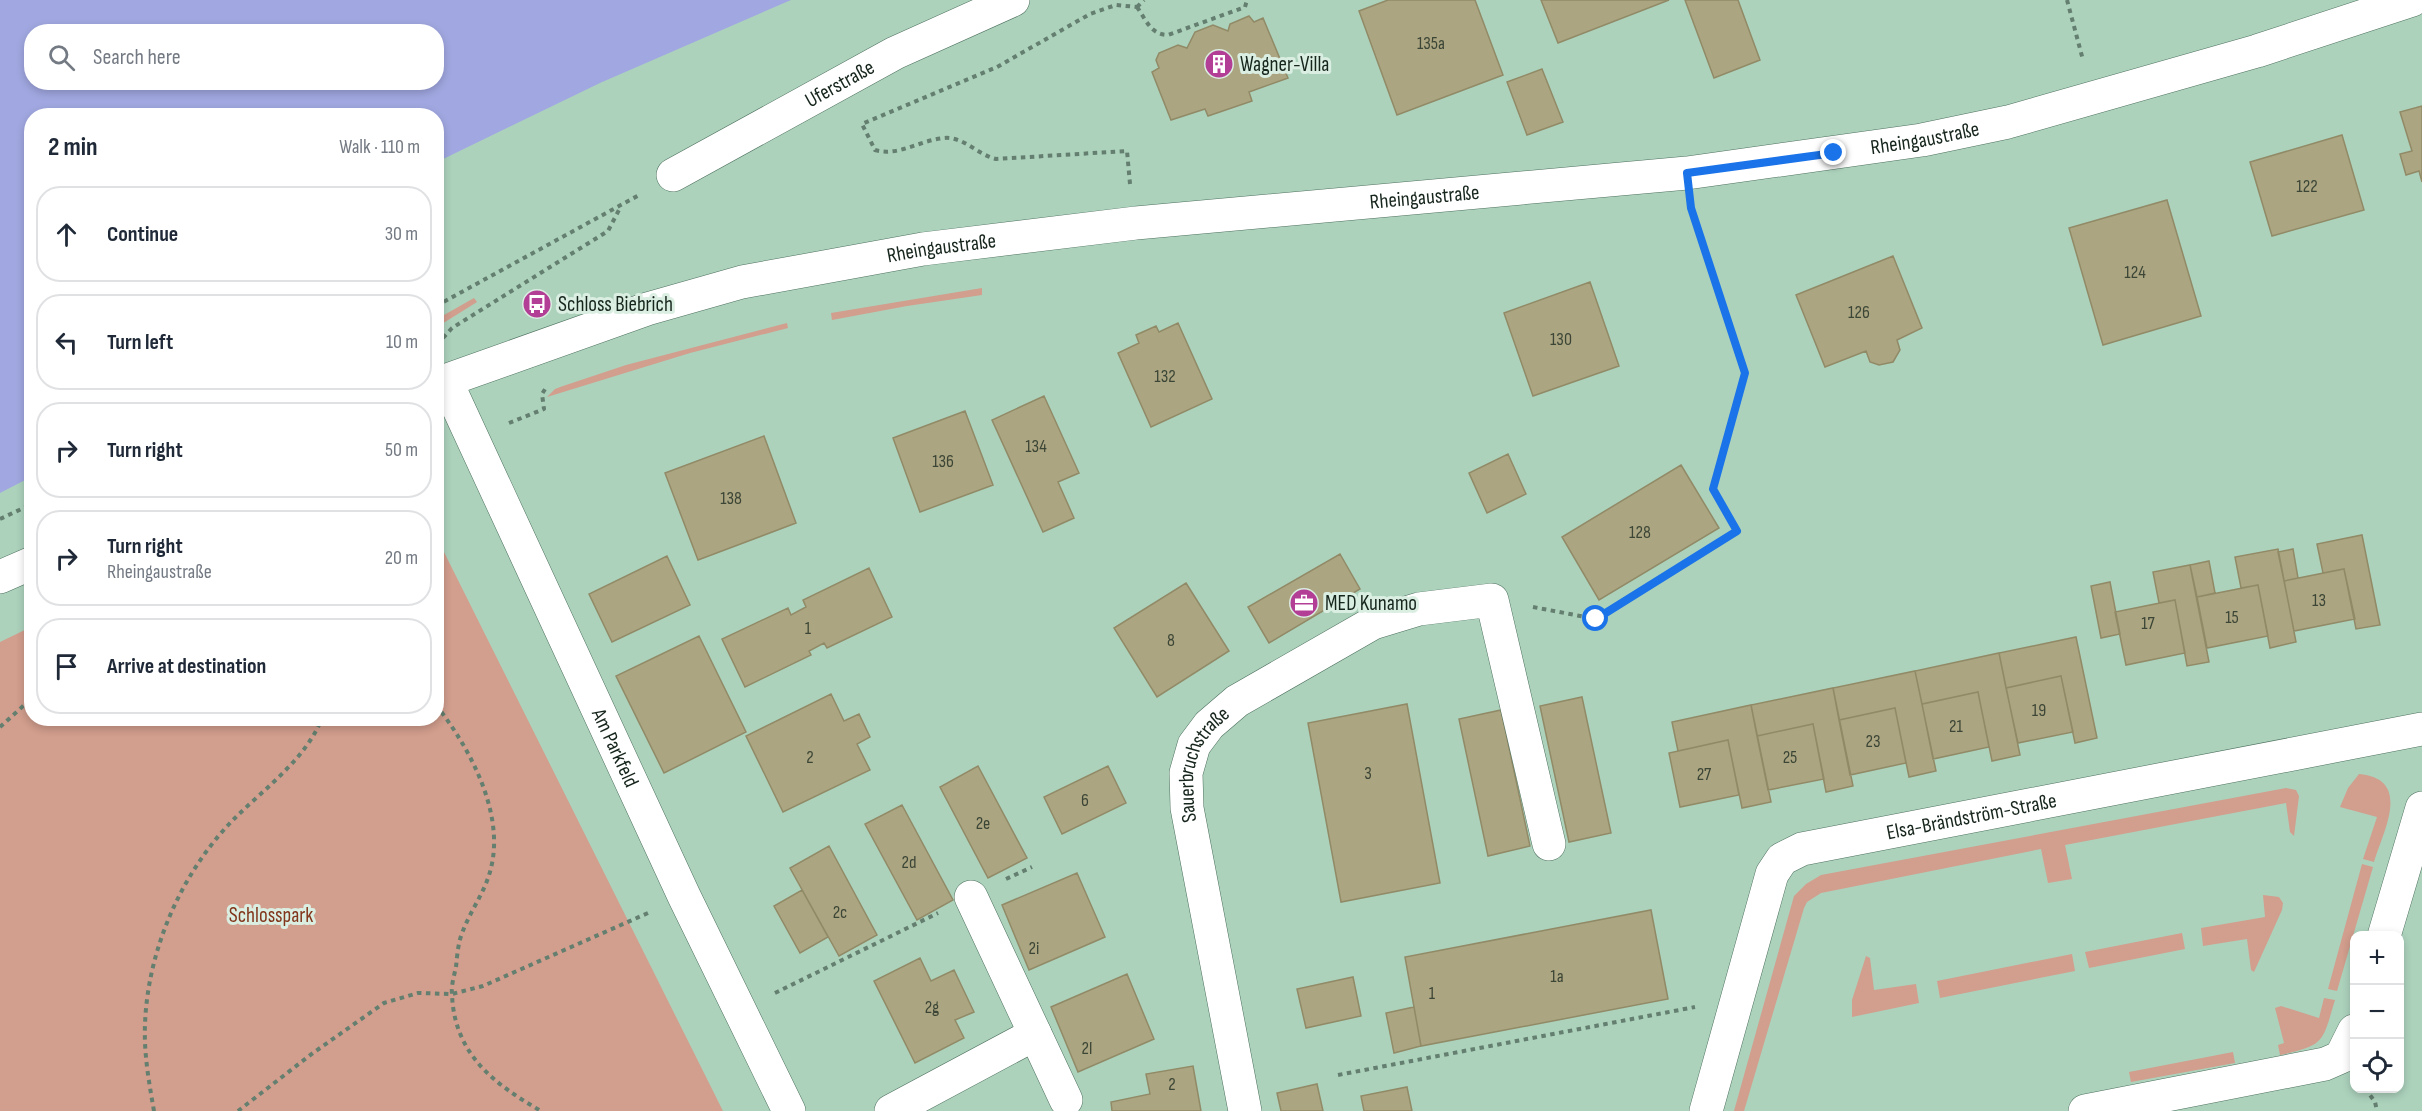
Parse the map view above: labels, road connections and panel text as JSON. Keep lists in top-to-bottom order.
{
  "streets": {
    "street": [
      "Uferstraße",
      "Rheingaustraße",
      "Am Parkfeld",
      "Sauerbruchstraße",
      "Elsa-Brändström-Straße"
    ]
  },
  "parks": ["Schlosspark"],
  "places": {
    "building": ["Wagner-Villa"],
    "bus stop": ["Schloss Biebrich"],
    "office": ["MED Kunamo"]
  },
  "house_numbers": [
    "135a",
    "122",
    "124",
    "126",
    "130",
    "132",
    "134",
    "136",
    "138",
    "128",
    "13",
    "15",
    "17",
    "1",
    "8",
    "19",
    "21",
    "23",
    "2",
    "25",
    "3",
    "27",
    "6",
    "2e",
    "2d",
    "2c",
    "2i",
    "1a",
    "1",
    "2g",
    "2l",
    "2"
  ],
  "page": {
    "search": "Search here",
    "heading": ["2 min", "Walk · 110 m"],
    "list": [
      ["Continue", "30 m"],
      ["Turn left", "10 m"],
      ["Turn right", "50 m"],
      ["Turn right", "Rheingaustraße", "20 m"],
      "Arrive at destination"
    ],
    "map_buttons": ["+", "−"]
  }
}
